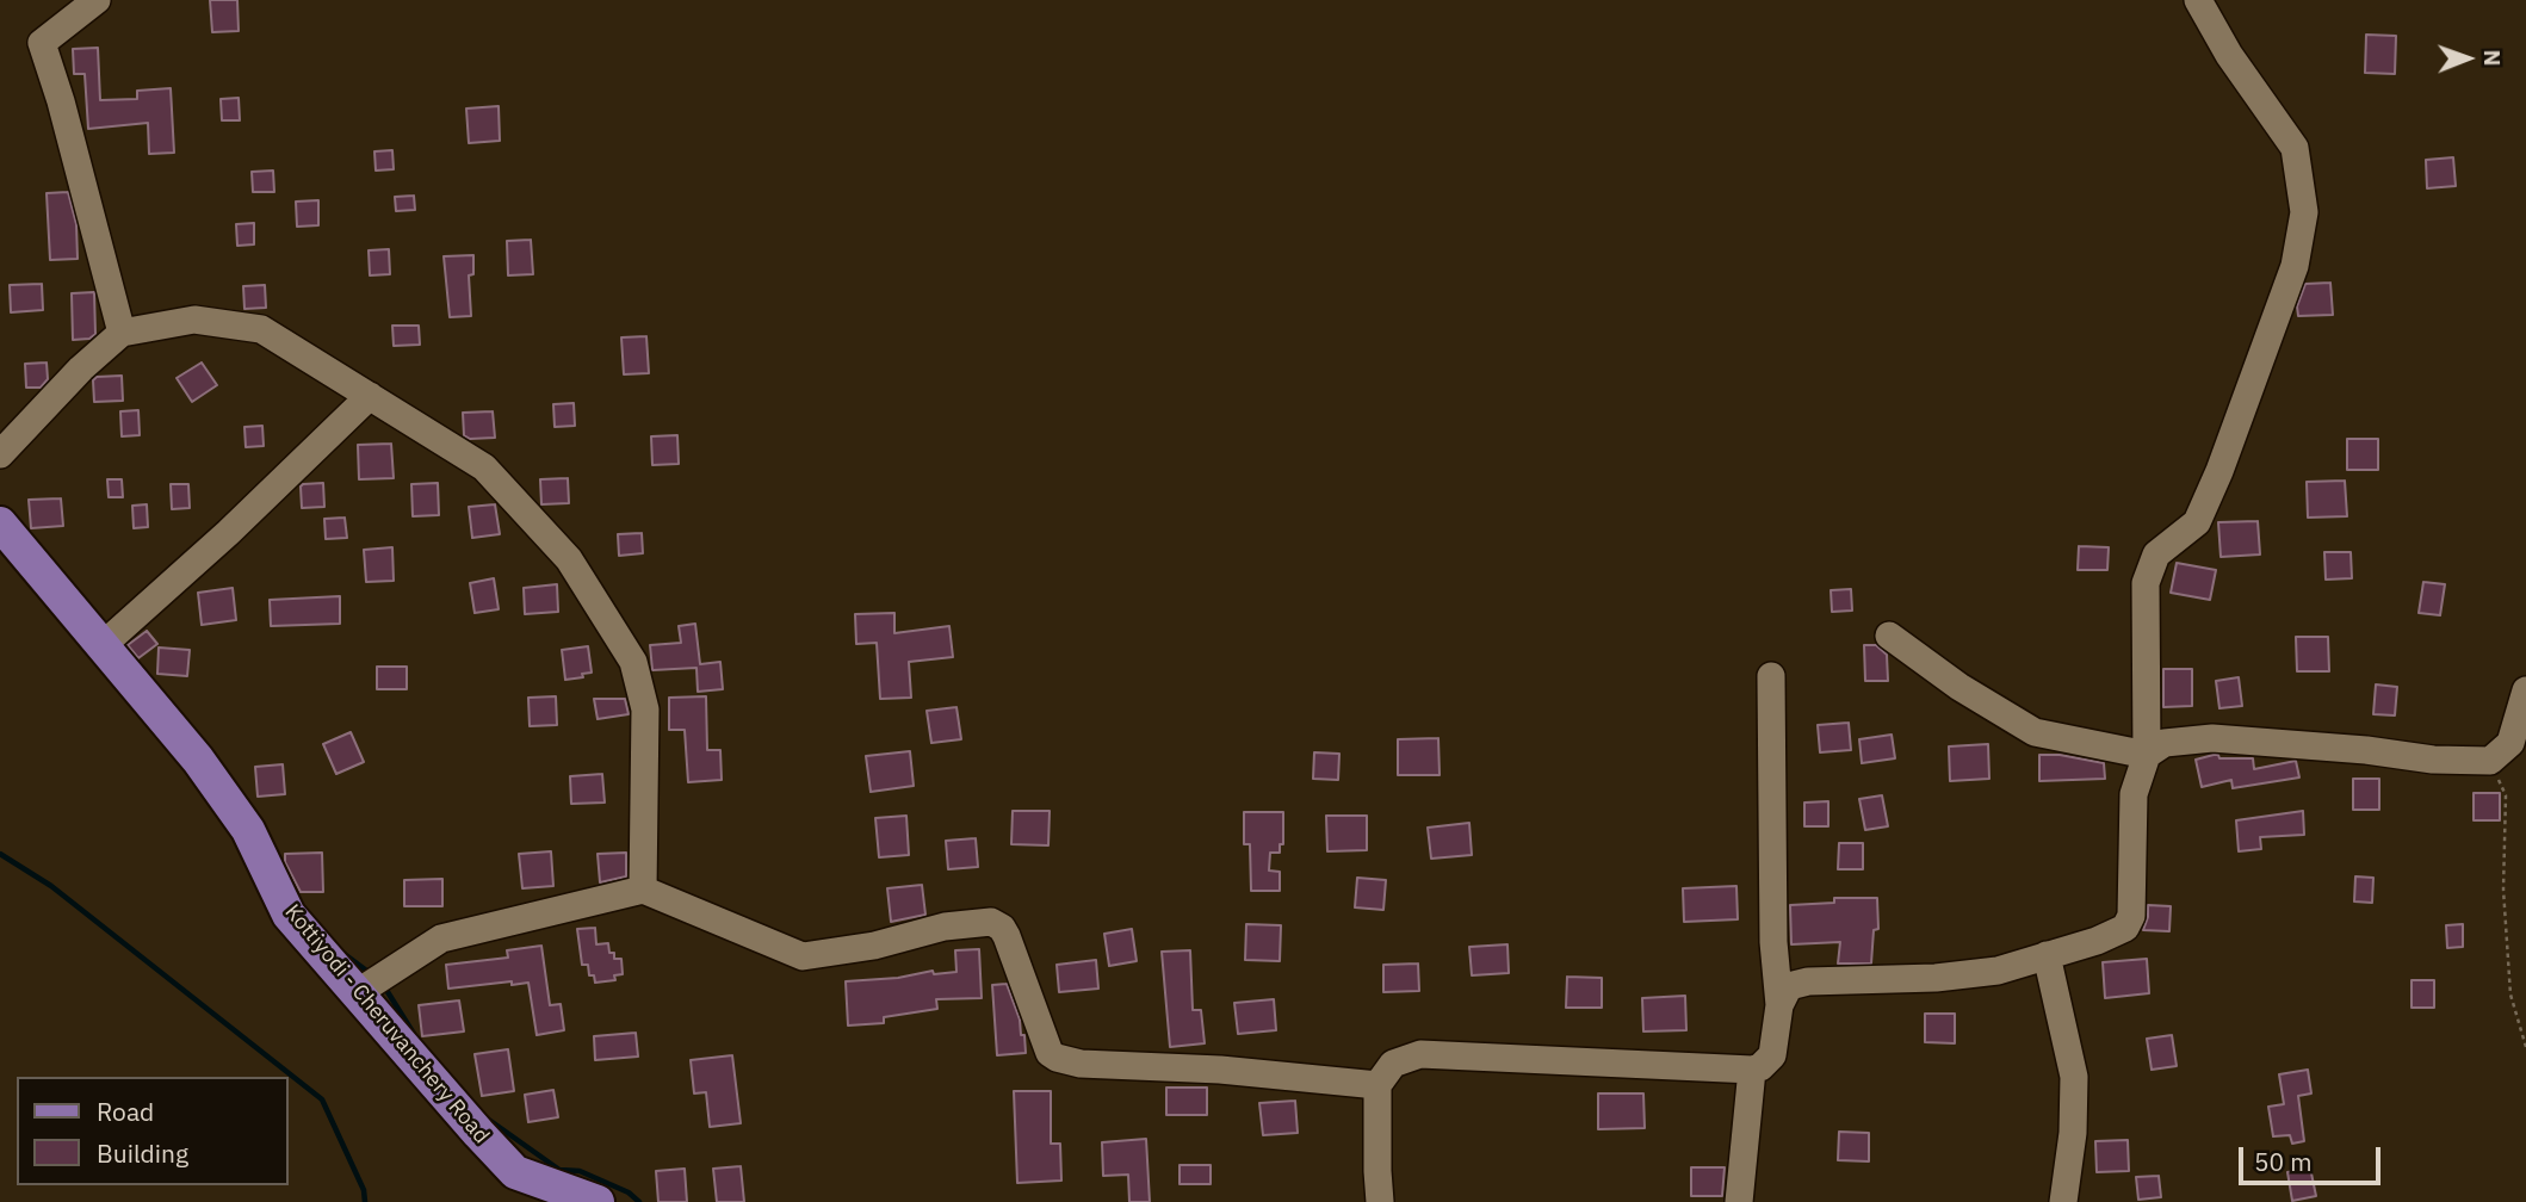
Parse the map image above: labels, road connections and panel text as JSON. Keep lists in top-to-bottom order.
{
  "streets": {
    "main road": ["Kottiyodi - Cheruvanchery Road"]
  },
  "legend": ["Road", "Building"],
  "scale_bar": "50 m",
  "north": "right"
}
